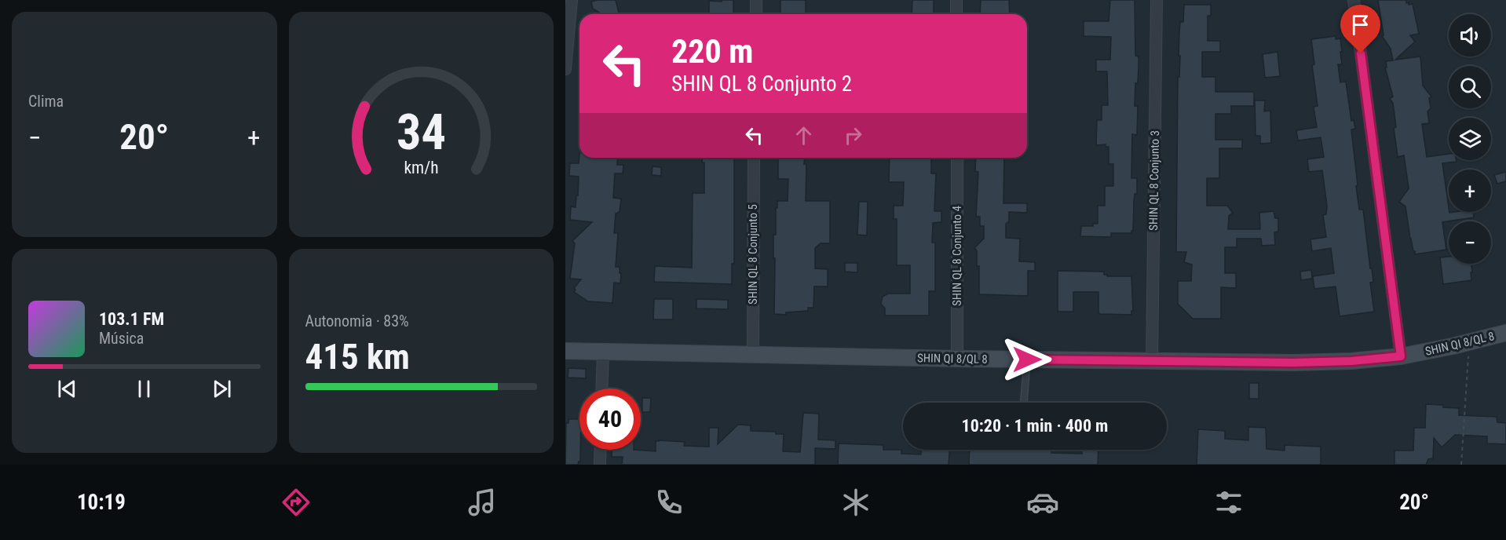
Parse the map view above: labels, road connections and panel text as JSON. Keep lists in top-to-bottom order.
{
  "streets": {
    "street": [
      "SHIN QL 8 Conjunto 3",
      "SHIN QL 8 Conjunto 5",
      "SHIN QL 8 Conjunto 4",
      "SHIN QI 8/QL 8"
    ]
  },
  "crossings": [
    ["SHIN QL 8 Conjunto 3", "SHIN QI 8/QL 8"],
    ["SHIN QL 8 Conjunto 5", "SHIN QI 8/QL 8"],
    ["SHIN QL 8 Conjunto 4", "SHIN QI 8/QL 8"]
  ],
  "page": {
    "tile": [
      "Clima",
      ["Autonomia · 83%", "415 km"]
    ],
    "map_buttons": ["+", "−"],
    "turn": ["220 m", "SHIN QL 8 Conjunto 2"],
    "heat": ["−", "20°", "+"],
    "song": ["103.1 FM", "Música"],
    "limit": "40",
    "trip": "10:20 · 1 min · 400 m",
    "tabs": ["10:19", "20°"],
    "gauge": ["34", "km/h"]
  }
}
